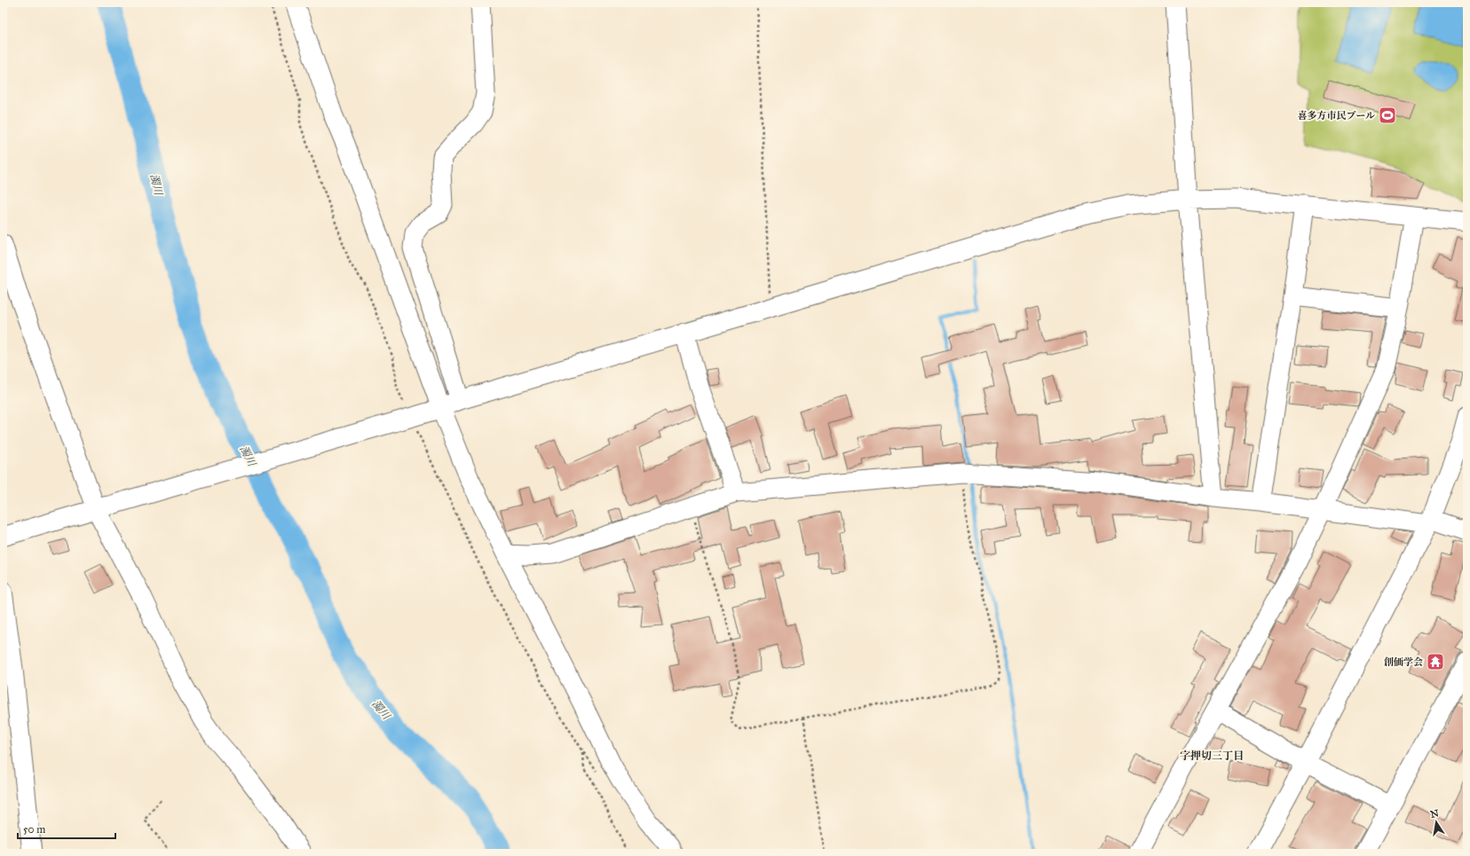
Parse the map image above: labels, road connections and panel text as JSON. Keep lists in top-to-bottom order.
{
  "districts": ["字押切三丁目"],
  "water": ["濁川"],
  "places": {
    "sports": ["喜多方市民プール"],
    "temple": ["創価学会"]
  },
  "scale_bar": "50 m",
  "north": "top"
}
